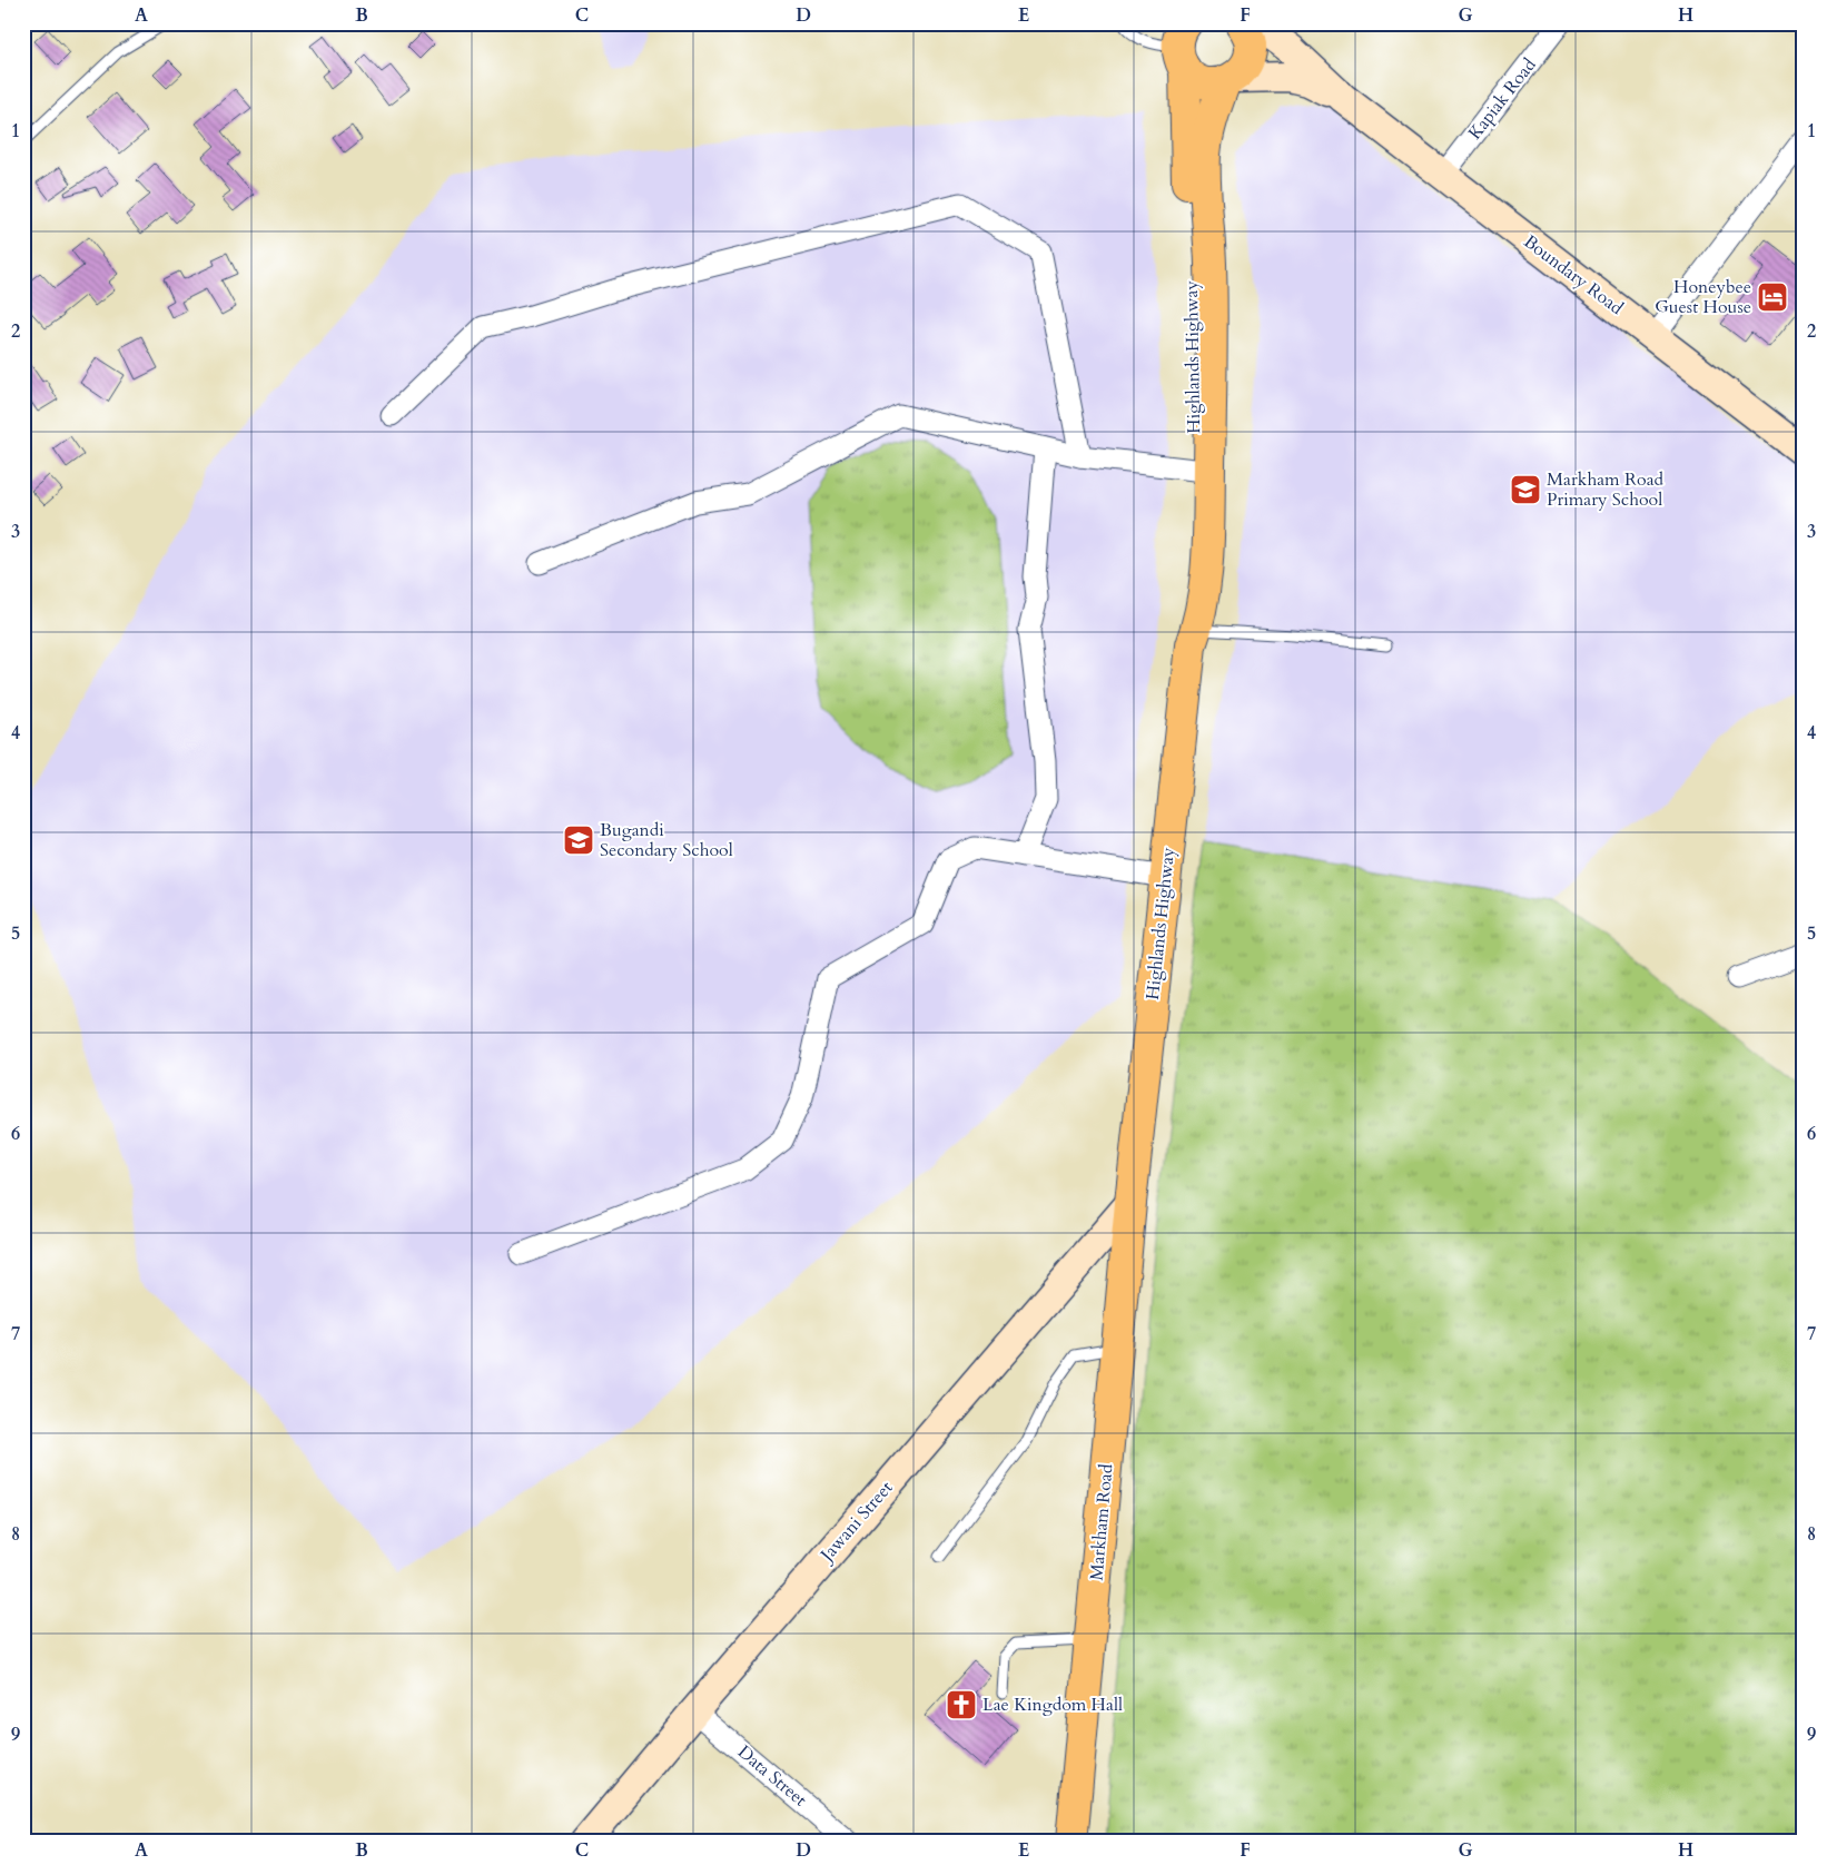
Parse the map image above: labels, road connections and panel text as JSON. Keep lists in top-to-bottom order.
{
  "streets": {
    "main road": ["Highlands Highway", "Markham Road"],
    "street": [
      "Kapiak Road",
      "Boundary Road",
      "Jawani Street",
      "Data Street"
    ]
  },
  "crossings": [
    ["Kapiak Road", "Boundary Road"],
    ["Highlands Highway", "Jawani Street"],
    ["Highlands Highway", "Markham Road"],
    ["Jawani Street", "Markham Road"],
    ["Jawani Street", "Data Street"]
  ],
  "places": {
    "hotel": ["Honeybee Guest House"],
    "school or university": ["Markham Road Primary School", "Bugandi Secondary School"],
    "church": ["Lae Kingdom Hall"]
  },
  "grid": {
    "columns": [
      "A",
      "B",
      "C",
      "D",
      "E",
      "F",
      "G",
      "H"
    ],
    "rows": [
      "1",
      "2",
      "3",
      "4",
      "5",
      "6",
      "7",
      "8",
      "9"
    ]
  }
}
